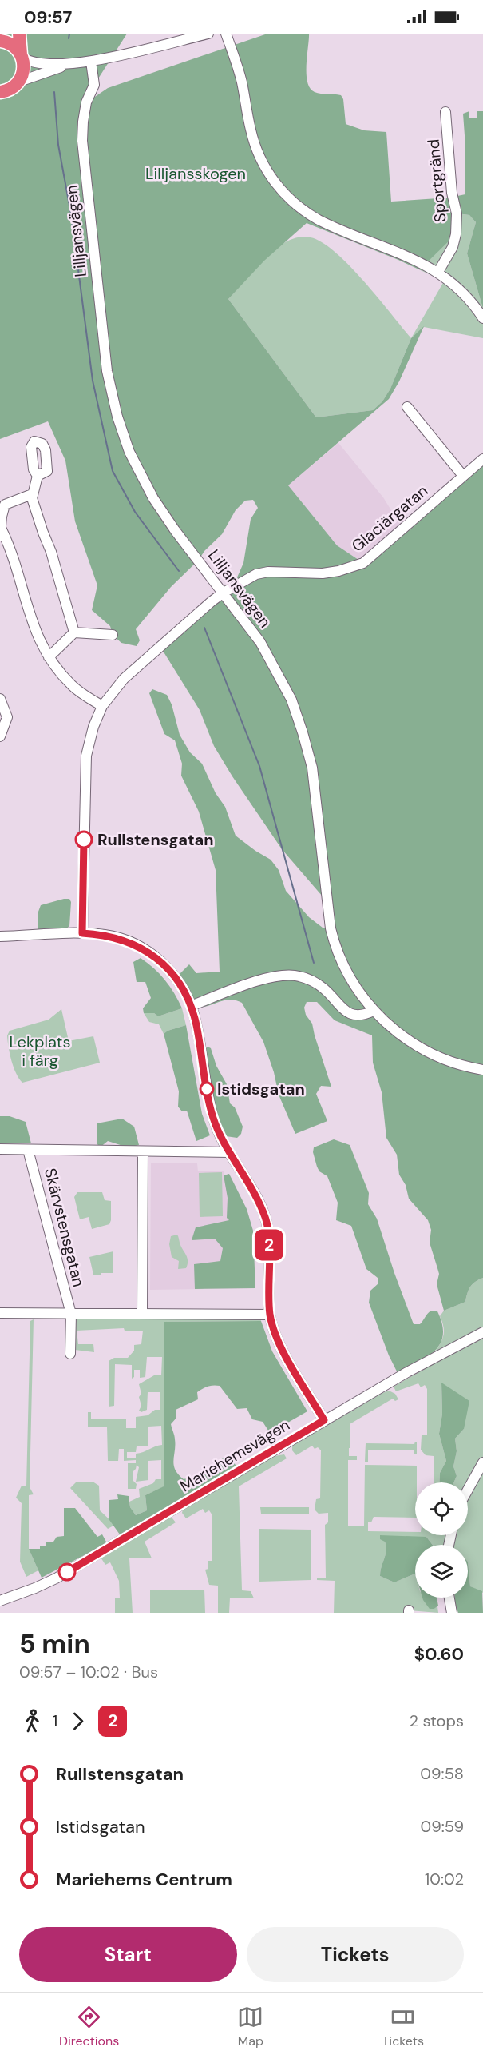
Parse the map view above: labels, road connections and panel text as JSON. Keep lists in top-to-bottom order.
{
  "streets": {
    "street": [
      "Sportgränd",
      "Lilljansvägen",
      "Glaciärgatan",
      "Skärvstensgatan",
      "Mariehemsvägen"
    ]
  },
  "crossings": [
    ["Lilljansvägen", "Glaciärgatan"]
  ],
  "parks": ["Lilljansskogen", "Lekplats i färg"],
  "places": ["Rullstensgatan", "Istidsgatan"],
  "lines": ["bus line 2"],
  "page": {
    "status": "09:57",
    "on_map": "2",
    "heading": ["5 min", "09:57 – 10:02 · Bus", "$0.60"],
    "legs": ["1", "2", "2 stops"],
    "list": [
      {
        "name": "Rullstensgatan",
        "value": "09:58"
      },
      {
        "name": "Istidsgatan",
        "value": "09:59"
      },
      {
        "name": "Mariehems Centrum",
        "value": "10:02"
      }
    ],
    "buttons": ["Start", "Tickets"],
    "tabs": ["Directions", "Map", "Tickets"]
  }
}
